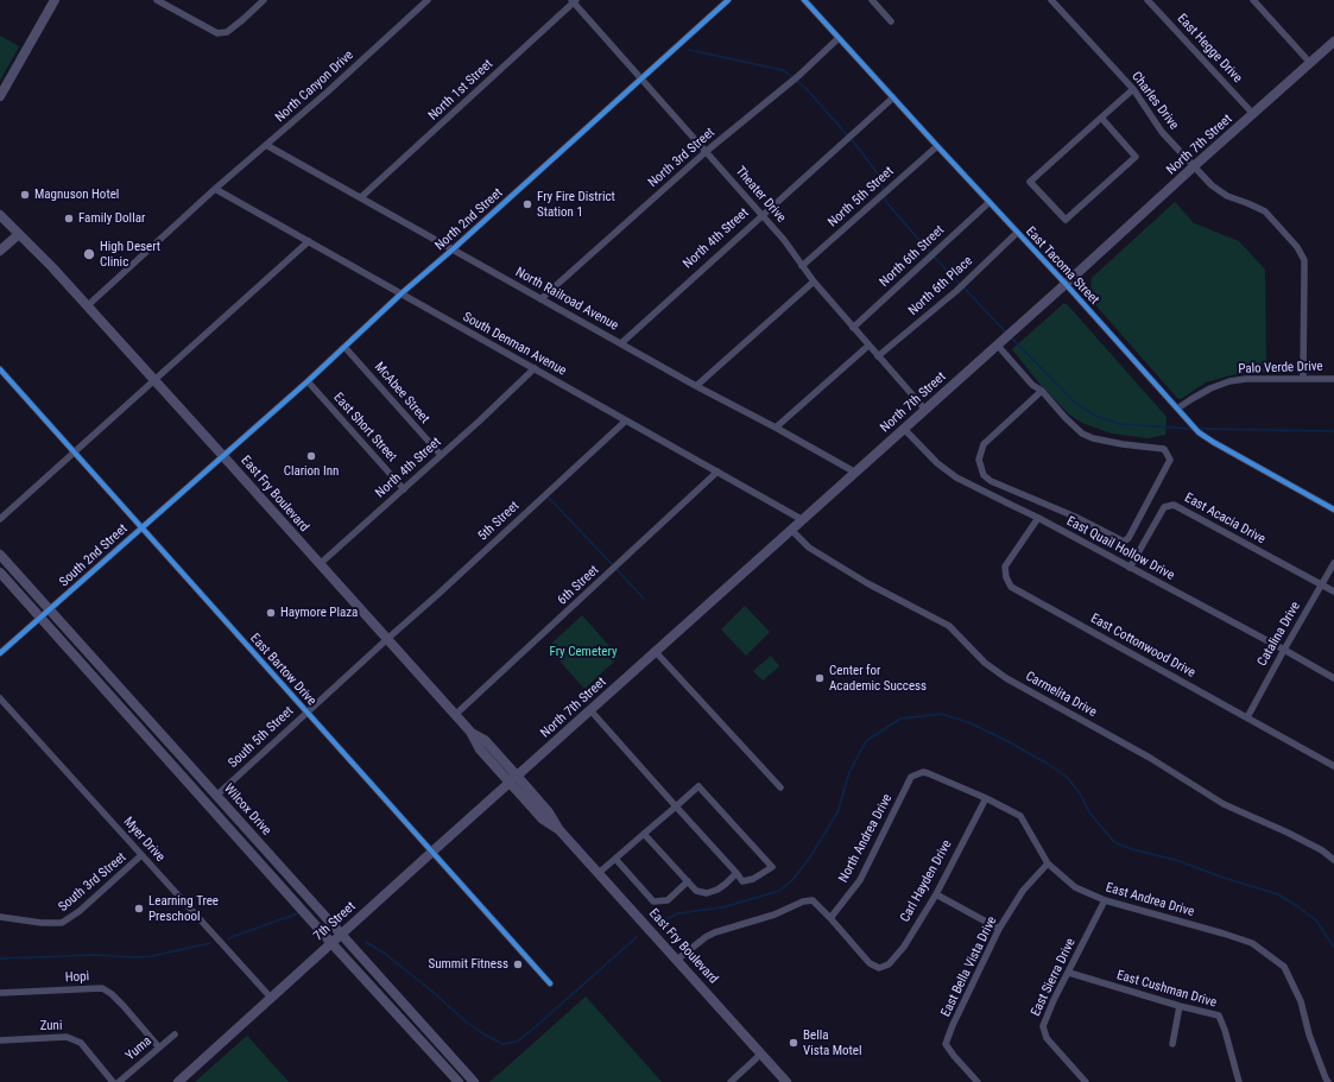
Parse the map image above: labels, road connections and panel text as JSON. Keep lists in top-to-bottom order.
{
  "streets": {
    "main road": [
      "North 7th Street",
      "East Fry Boulevard",
      "Wilcox Drive",
      "7th Street"
    ],
    "street": [
      "East Hegge Drive",
      "North Canyon Drive",
      "North 1st Street",
      "Charles Drive",
      "North 3rd Street",
      "Theater Drive",
      "North 5th Street",
      "North 2nd Street",
      "North 4th Street",
      "North 6th Street",
      "East Tacoma Street",
      "North 6th Place",
      "North Railroad Avenue",
      "South Denman Avenue",
      "Palo Verde Drive",
      "McAbee Street",
      "East Short Street",
      "East Acacia Drive",
      "5th Street",
      "East Quail Hollow Drive",
      "South 2nd Street",
      "6th Street",
      "Catalina Drive",
      "East Cottonwood Drive",
      "East Bartow Drive",
      "Carmelita Drive",
      "South 5th Street",
      "North Andrea Drive",
      "Myer Drive",
      "Carl Hayden Drive",
      "South 3rd Street",
      "East Andrea Drive",
      "East Bella Vista Drive",
      "Hopi",
      "East Sierra Drive",
      "East Cushman Drive",
      "Zuni",
      "Yuma"
    ]
  },
  "crossings": [
    ["East Hegge Drive", "North 7th Street"],
    ["North Canyon Drive", "North Railroad Avenue"],
    ["North Canyon Drive", "South Denman Avenue"],
    ["North Canyon Drive", "East Fry Boulevard"],
    ["North 1st Street", "Theater Drive"],
    ["North 1st Street", "North Railroad Avenue"],
    ["Charles Drive", "North 7th Street"],
    ["Charles Drive", "Palo Verde Drive"],
    ["North 7th Street", "Theater Drive"],
    ["North 7th Street", "East Tacoma Street"],
    ["North 7th Street", "North Railroad Avenue"],
    ["North 7th Street", "South Denman Avenue"],
    ["North 7th Street", "East Fry Boulevard"],
    ["North 7th Street", "East Quail Hollow Drive"],
    ["North 7th Street", "Carmelita Drive"],
    ["North 7th Street", "7th Street"],
    ["North 3rd Street", "Theater Drive"],
    ["North 3rd Street", "East Tacoma Street"],
    ["North 3rd Street", "North Railroad Avenue"],
    ["Theater Drive", "North 5th Street"],
    ["Theater Drive", "North 2nd Street"],
    ["Theater Drive", "North 4th Street"],
    ["Theater Drive", "North 6th Street"],
    ["Theater Drive", "North 6th Place"],
    ["North 5th Street", "East Tacoma Street"],
    ["North 2nd Street", "North Railroad Avenue"],
    ["North 2nd Street", "South Denman Avenue"],
    ["North 2nd Street", "McAbee Street"],
    ["North 2nd Street", "East Short Street"],
    ["North 2nd Street", "East Fry Boulevard"],
    ["North 2nd Street", "South 2nd Street"],
    ["North 4th Street", "East Tacoma Street"],
    ["North 4th Street", "North Railroad Avenue"],
    ["North 4th Street", "South Denman Avenue"],
    ["North 4th Street", "McAbee Street"],
    ["North 4th Street", "East Short Street"],
    ["North 4th Street", "East Fry Boulevard"],
    ["North 6th Street", "East Tacoma Street"],
    ["East Tacoma Street", "North 6th Place"],
    ["East Tacoma Street", "Palo Verde Drive"],
    ["South Denman Avenue", "5th Street"],
    ["South Denman Avenue", "6th Street"],
    ["East Fry Boulevard", "5th Street"],
    ["East Fry Boulevard", "South 2nd Street"],
    ["East Fry Boulevard", "6th Street"],
    ["East Fry Boulevard", "South 5th Street"],
    ["East Fry Boulevard", "7th Street"],
    ["East Acacia Drive", "East Quail Hollow Drive"],
    ["East Acacia Drive", "Catalina Drive"],
    ["5th Street", "South 5th Street"],
    ["East Quail Hollow Drive", "Catalina Drive"],
    ["East Quail Hollow Drive", "East Cottonwood Drive"],
    ["South 2nd Street", "East Bartow Drive"],
    ["South 2nd Street", "Wilcox Drive"],
    ["Catalina Drive", "East Cottonwood Drive"],
    ["East Bartow Drive", "South 5th Street"],
    ["East Bartow Drive", "7th Street"],
    ["South 5th Street", "Wilcox Drive"],
    ["Wilcox Drive", "7th Street"],
    ["North Andrea Drive", "Carl Hayden Drive"],
    ["North Andrea Drive", "East Andrea Drive"],
    ["Myer Drive", "South 3rd Street"],
    ["Myer Drive", "7th Street"],
    ["Carl Hayden Drive", "East Andrea Drive"],
    ["East Andrea Drive", "East Bella Vista Drive"],
    ["East Andrea Drive", "East Sierra Drive"],
    ["Hopi", "Yuma"],
    ["East Sierra Drive", "East Cushman Drive"]
  ],
  "parks": ["Fry Cemetery"],
  "places": [
    "Magnuson Hotel",
    "Fry Fire District Station 1",
    "Family Dollar",
    "High Desert Clinic",
    "Clarion Inn",
    "Haymore Plaza",
    "Center for Academic Success",
    "Learning Tree Preschool",
    "Summit Fitness",
    "Bella Vista Motel"
  ]
}
